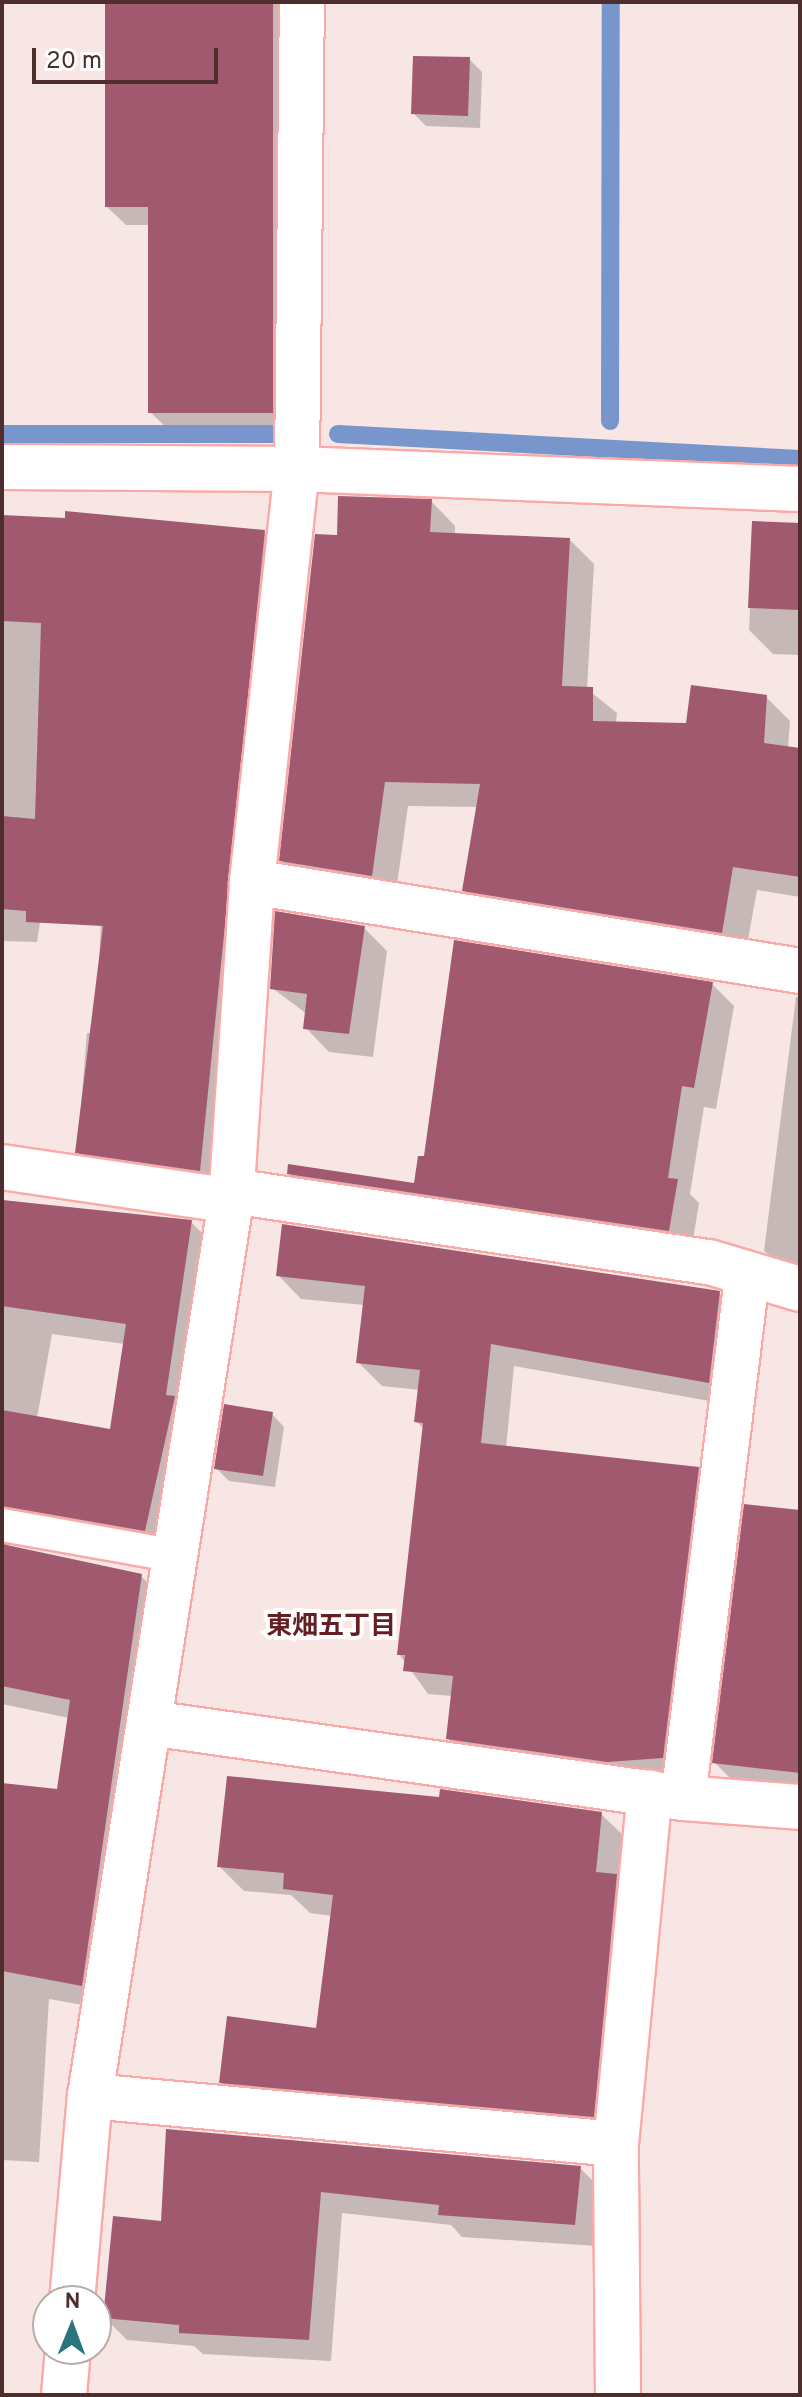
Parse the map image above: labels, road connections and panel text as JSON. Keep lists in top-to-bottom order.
{
  "districts": ["東畑五丁目"],
  "scale_bar": "20 m",
  "north": "top"
}
